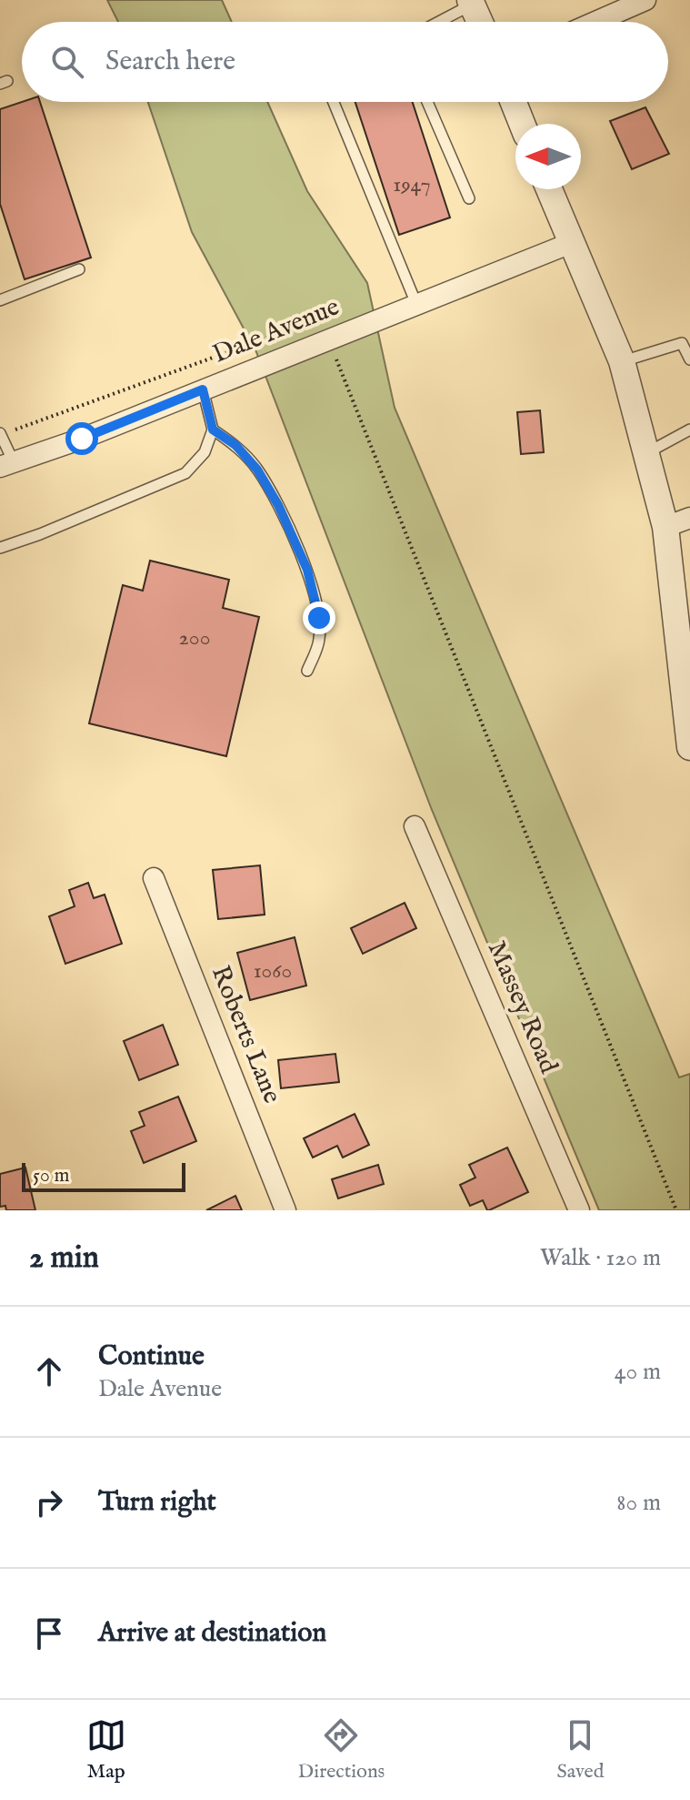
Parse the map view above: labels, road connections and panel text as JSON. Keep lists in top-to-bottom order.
{
  "streets": {
    "street": ["Dale Avenue", "Massey Road", "Roberts Lane"]
  },
  "house_numbers": ["1947", "200", "1060"],
  "scale_bar": "50 m",
  "north": "left",
  "page": {
    "search": "Search here",
    "scale": "50 m",
    "heading": ["2 min", "Walk · 120 m"],
    "list": [
      ["Continue", "Dale Avenue", "40 m"],
      ["Turn right", "80 m"],
      "Arrive at destination"
    ],
    "nav": ["Map", "Directions", "Saved"]
  }
}
